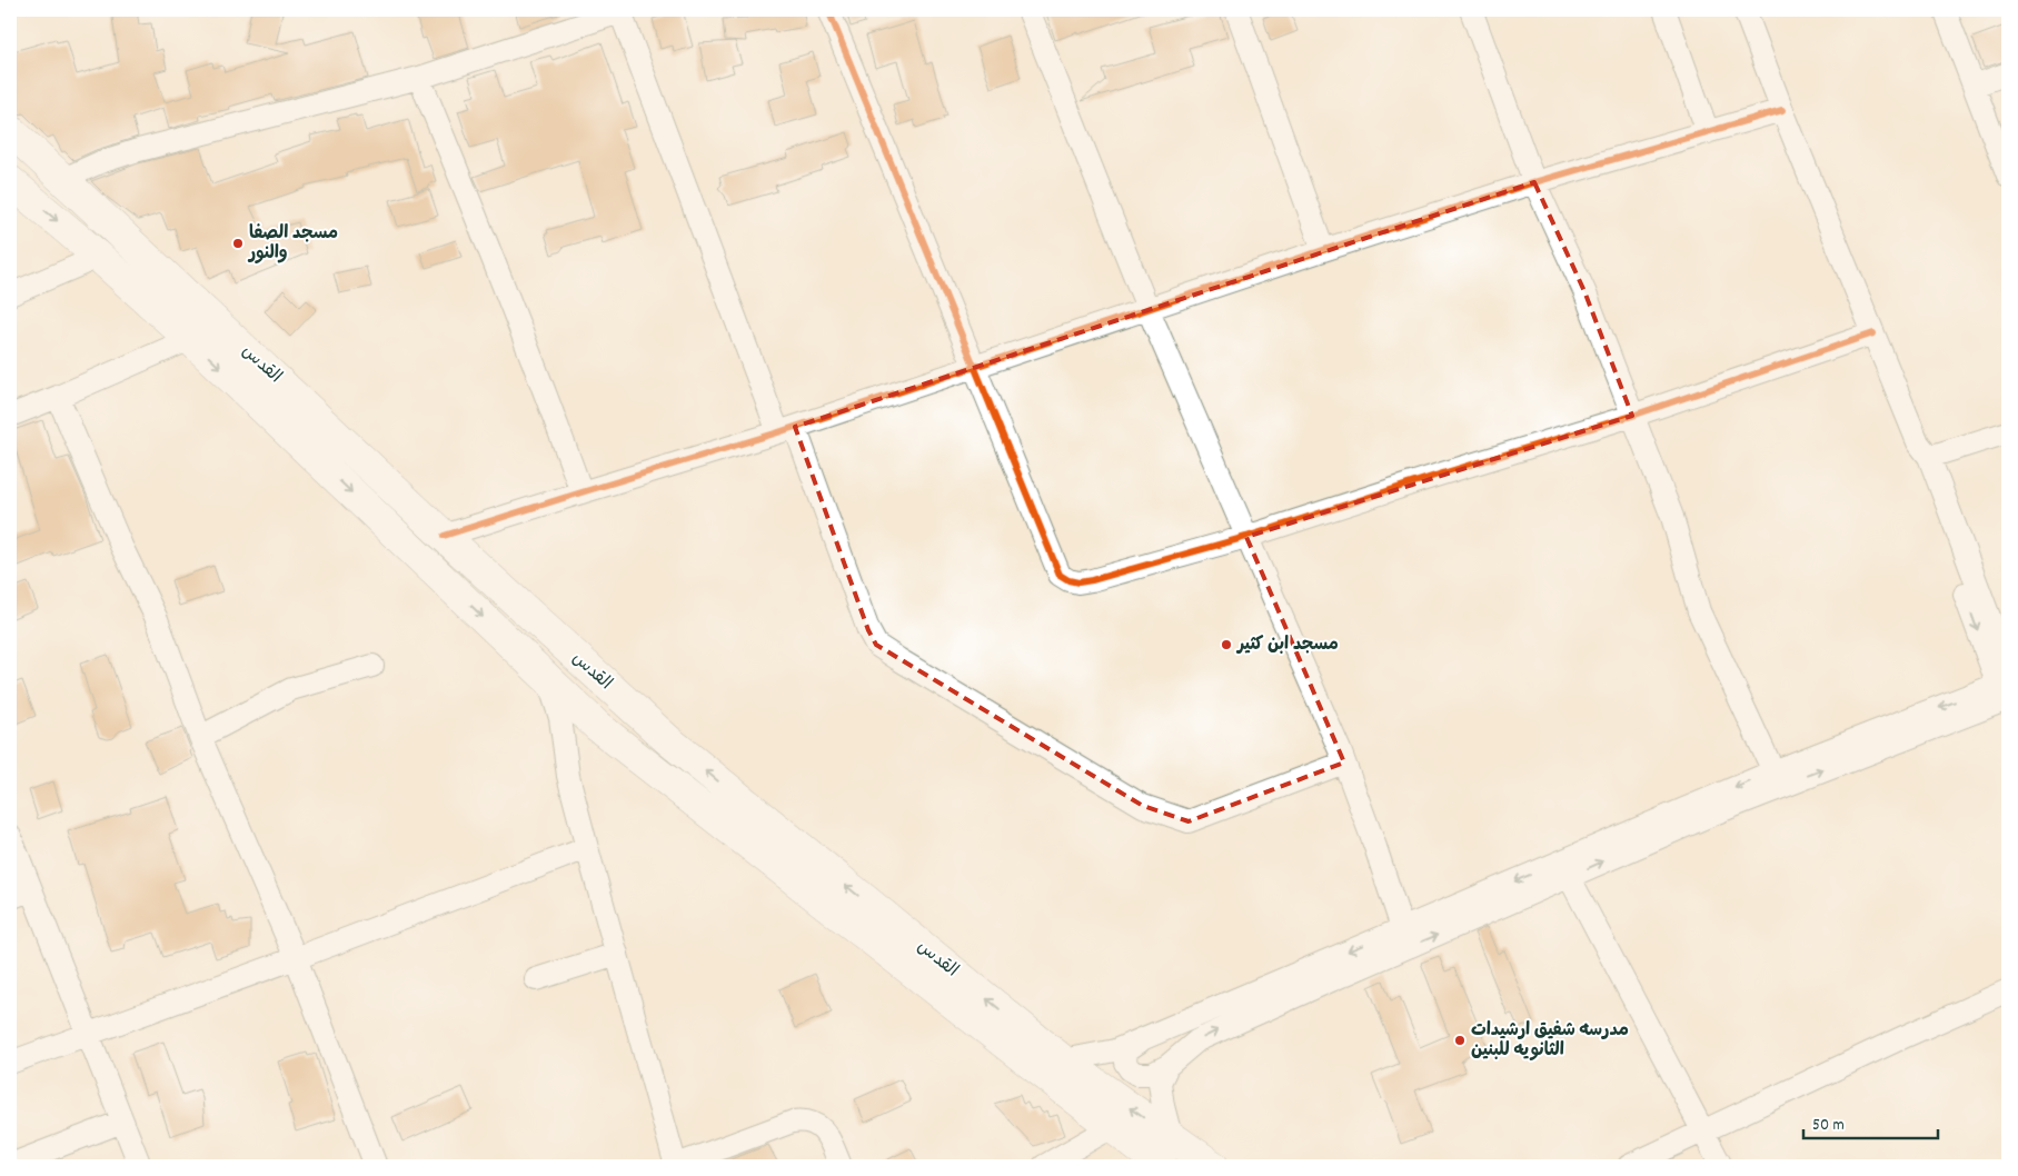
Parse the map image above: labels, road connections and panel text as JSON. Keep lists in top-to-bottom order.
{
  "streets": {
    "main road": ["القدس"]
  },
  "places": ["مسجد الصفا والنور", "مسجد ابن كثير", "مدرسه شفيق ارشيدات الثانويه للبنين"],
  "scale_bar": "50 m"
}
